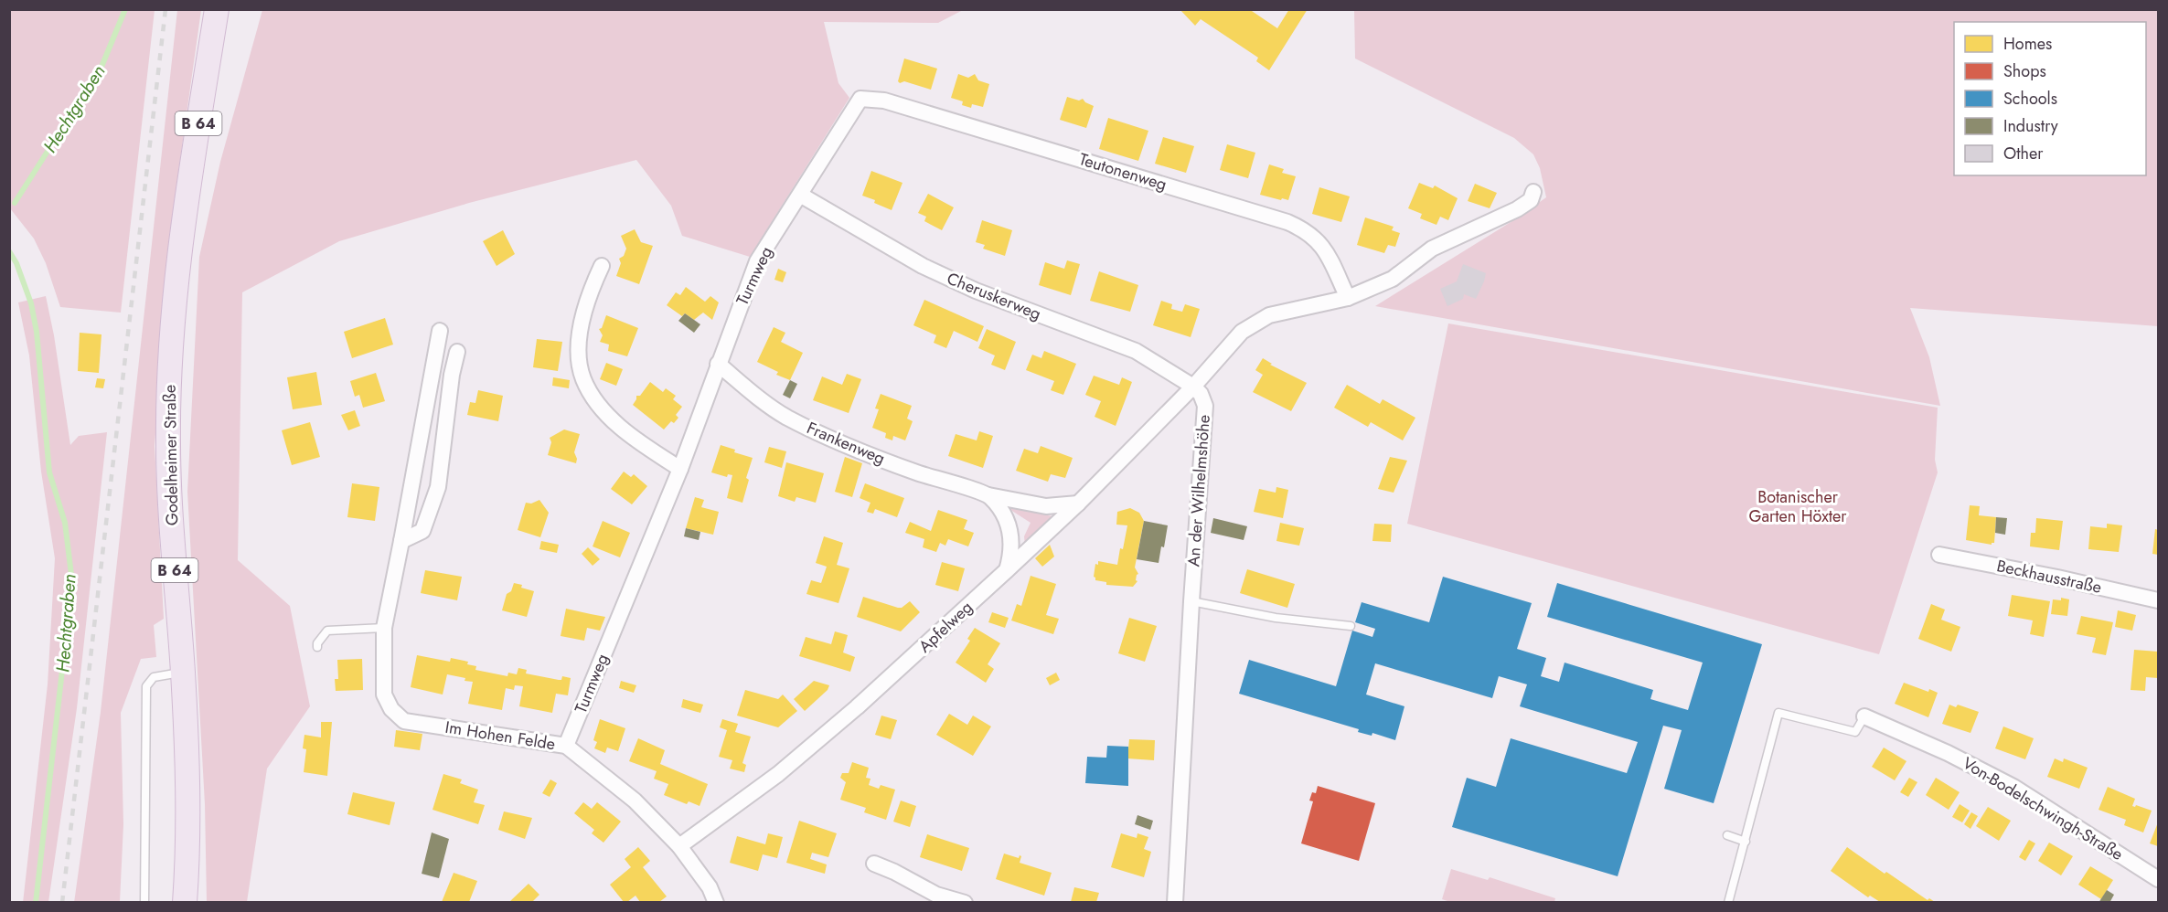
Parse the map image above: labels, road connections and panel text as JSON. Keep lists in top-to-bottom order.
{
  "streets": {
    "main road": ["B 64", "Godelheimer Straße"],
    "street": [
      "Teutonenweg",
      "Turmweg",
      "Cheruskerweg",
      "Frankenweg",
      "An der Wilhelmshöhe",
      "Beckhausstraße",
      "Apfelweg",
      "Im Hohen Felde",
      "Von-Bodelschwingh-Straße"
    ]
  },
  "crossings": [
    ["Teutonenweg", "Turmweg"],
    ["Turmweg", "Cheruskerweg"],
    ["Turmweg", "Frankenweg"],
    ["Turmweg", "Im Hohen Felde"],
    ["Cheruskerweg", "An der Wilhelmshöhe"],
    ["Cheruskerweg", "Apfelweg"],
    ["Frankenweg", "Apfelweg"],
    ["An der Wilhelmshöhe", "Apfelweg"],
    ["Apfelweg", "Im Hohen Felde"]
  ],
  "water": ["Hechtgraben"],
  "parks": ["Botanischer Garten Höxter"],
  "legend": [
    "Homes",
    "Shops",
    "Schools",
    "Industry",
    "Other"
  ]
}
